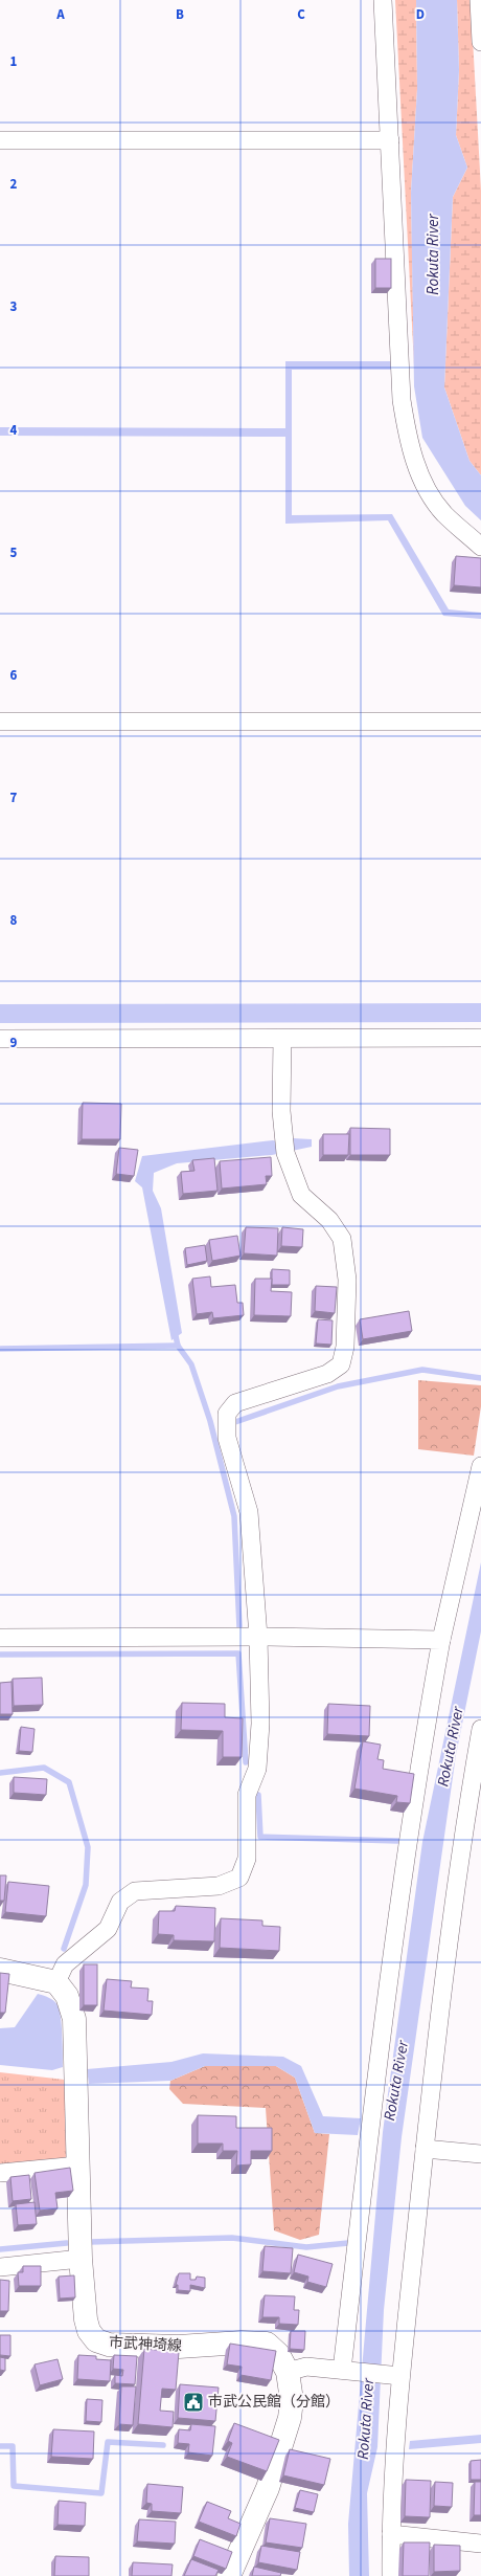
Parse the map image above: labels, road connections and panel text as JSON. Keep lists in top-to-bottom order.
{
  "streets": {
    "main road": ["市武神埼線"]
  },
  "water": ["Rokuta River"],
  "places": {
    "public building": ["市武公民館（分館）"]
  },
  "grid": {
    "columns": [
      "A",
      "B",
      "C",
      "D"
    ],
    "rows": [
      "1",
      "2",
      "3",
      "4",
      "5",
      "6",
      "7",
      "8",
      "9"
    ]
  }
}
